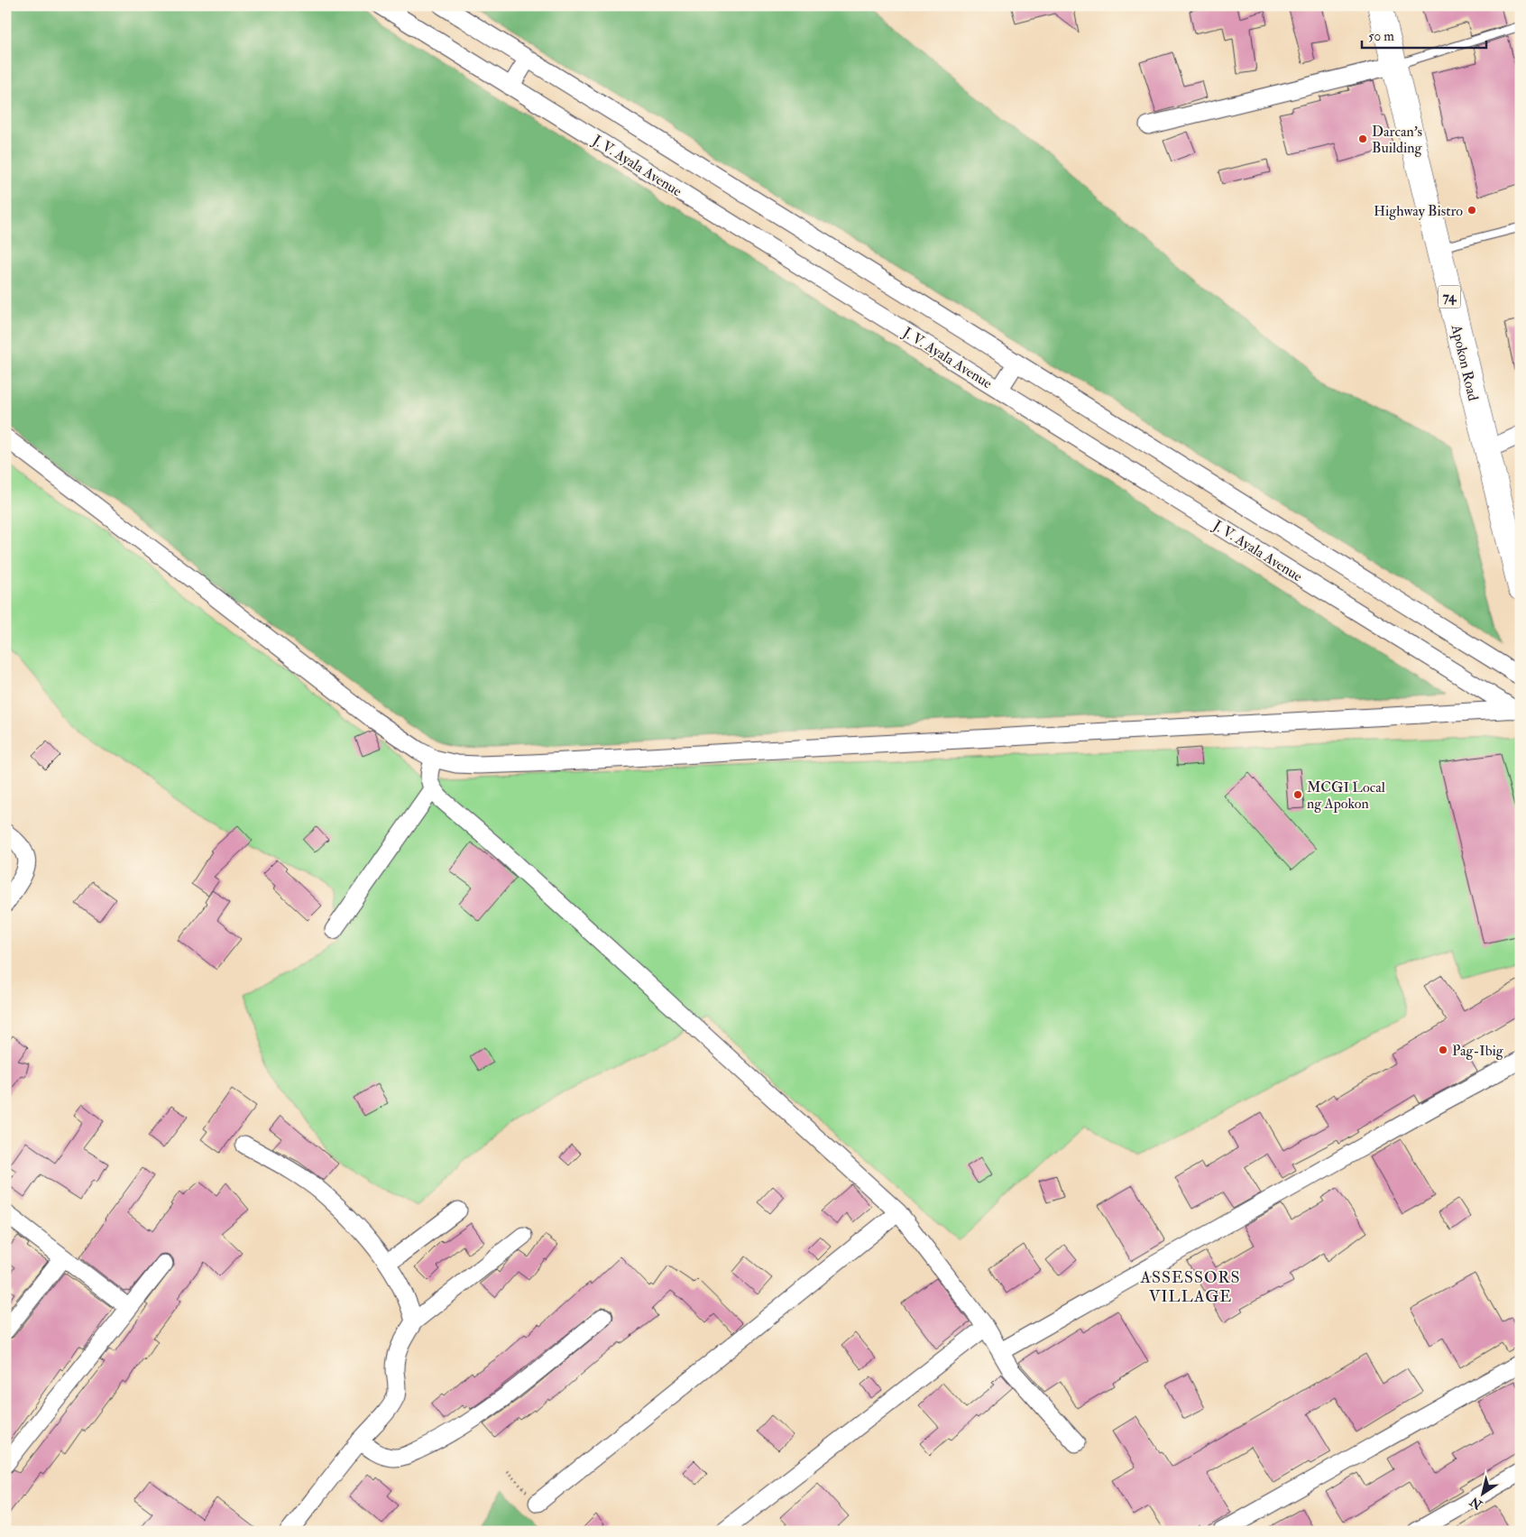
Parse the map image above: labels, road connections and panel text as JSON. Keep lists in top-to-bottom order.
{
  "streets": {
    "highway": ["74", "Apokon Road"],
    "street": ["J. V. Ayala Avenue"]
  },
  "districts": ["ASSESSORS VILLAGE"],
  "places": [
    "Darcan's Building",
    "Highway Bistro",
    "MCGI Local ng Apokon",
    "Pag-Ibig"
  ],
  "scale_bar": "50 m",
  "north": "bottom left"
}
